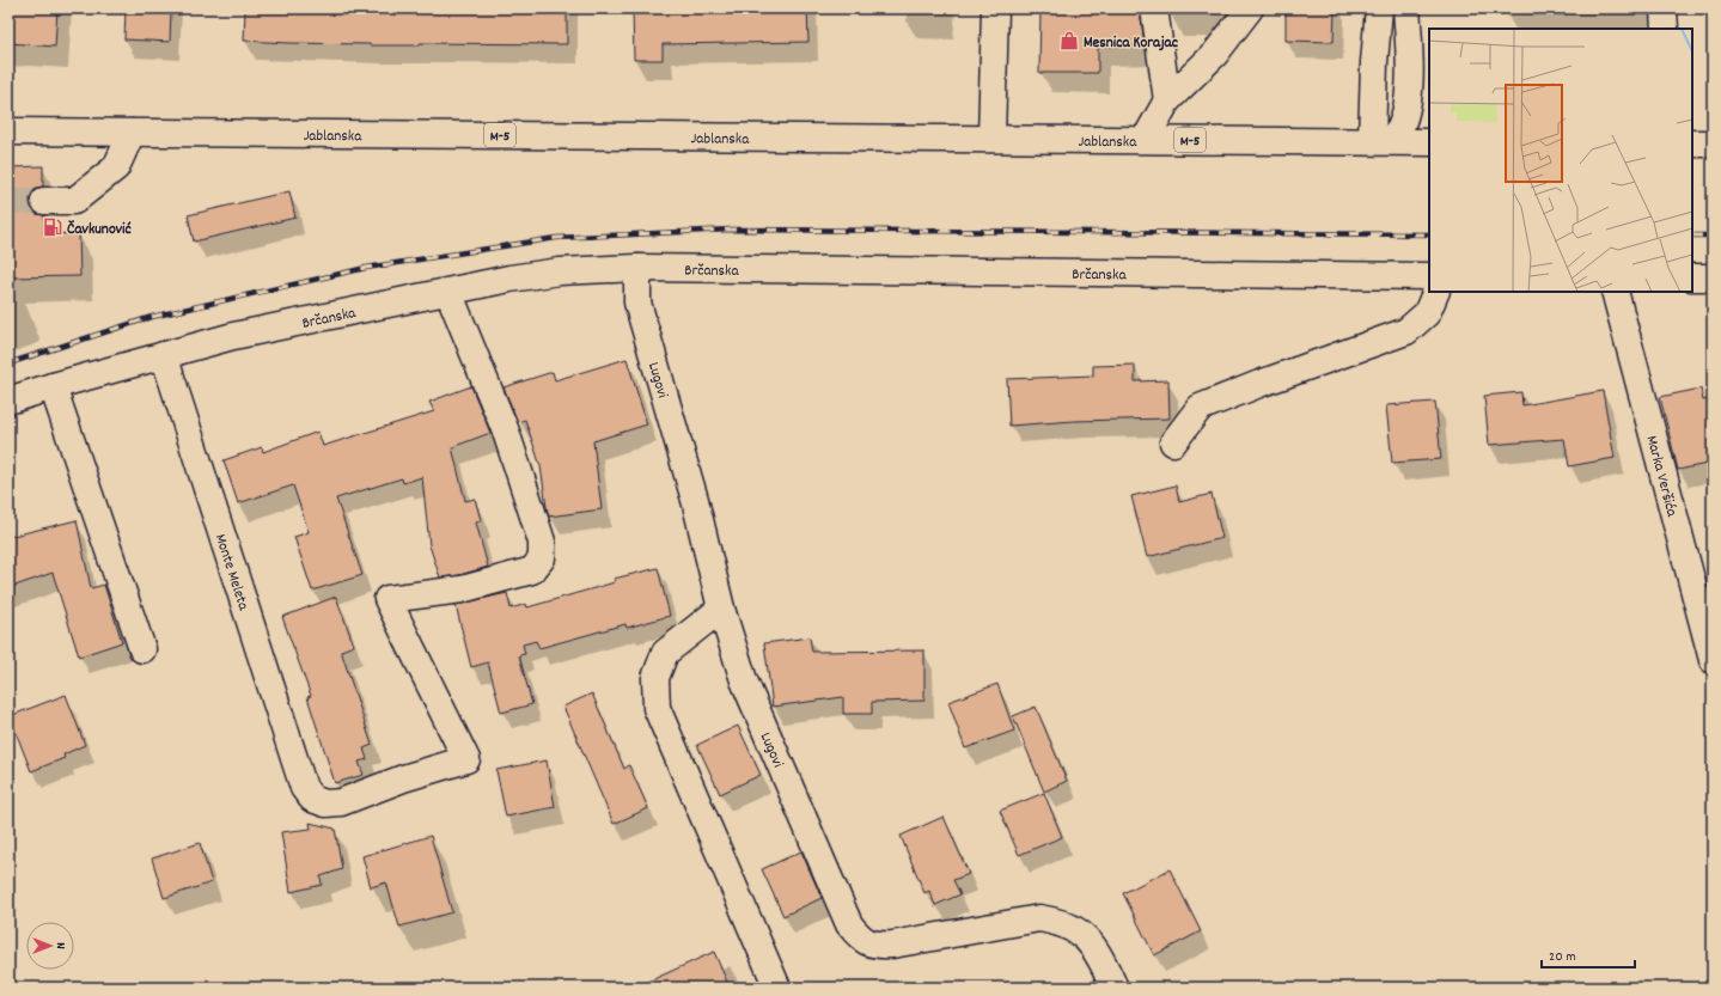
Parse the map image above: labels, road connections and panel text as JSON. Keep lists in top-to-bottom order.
{
  "streets": {
    "street": [
      "Jablanska",
      "M-5",
      "Brčanska",
      "Lugovi",
      "Marka Veršića",
      "Monte Meleta"
    ]
  },
  "crossings": [
    ["Brčanska", "Lugovi"],
    ["Brčanska", "Monte Meleta"]
  ],
  "places": {
    "shop": ["Mesnica Korajac"],
    "fuel station": ["Čavkunović"]
  },
  "scale_bar": "20 m",
  "north": "right"
}
